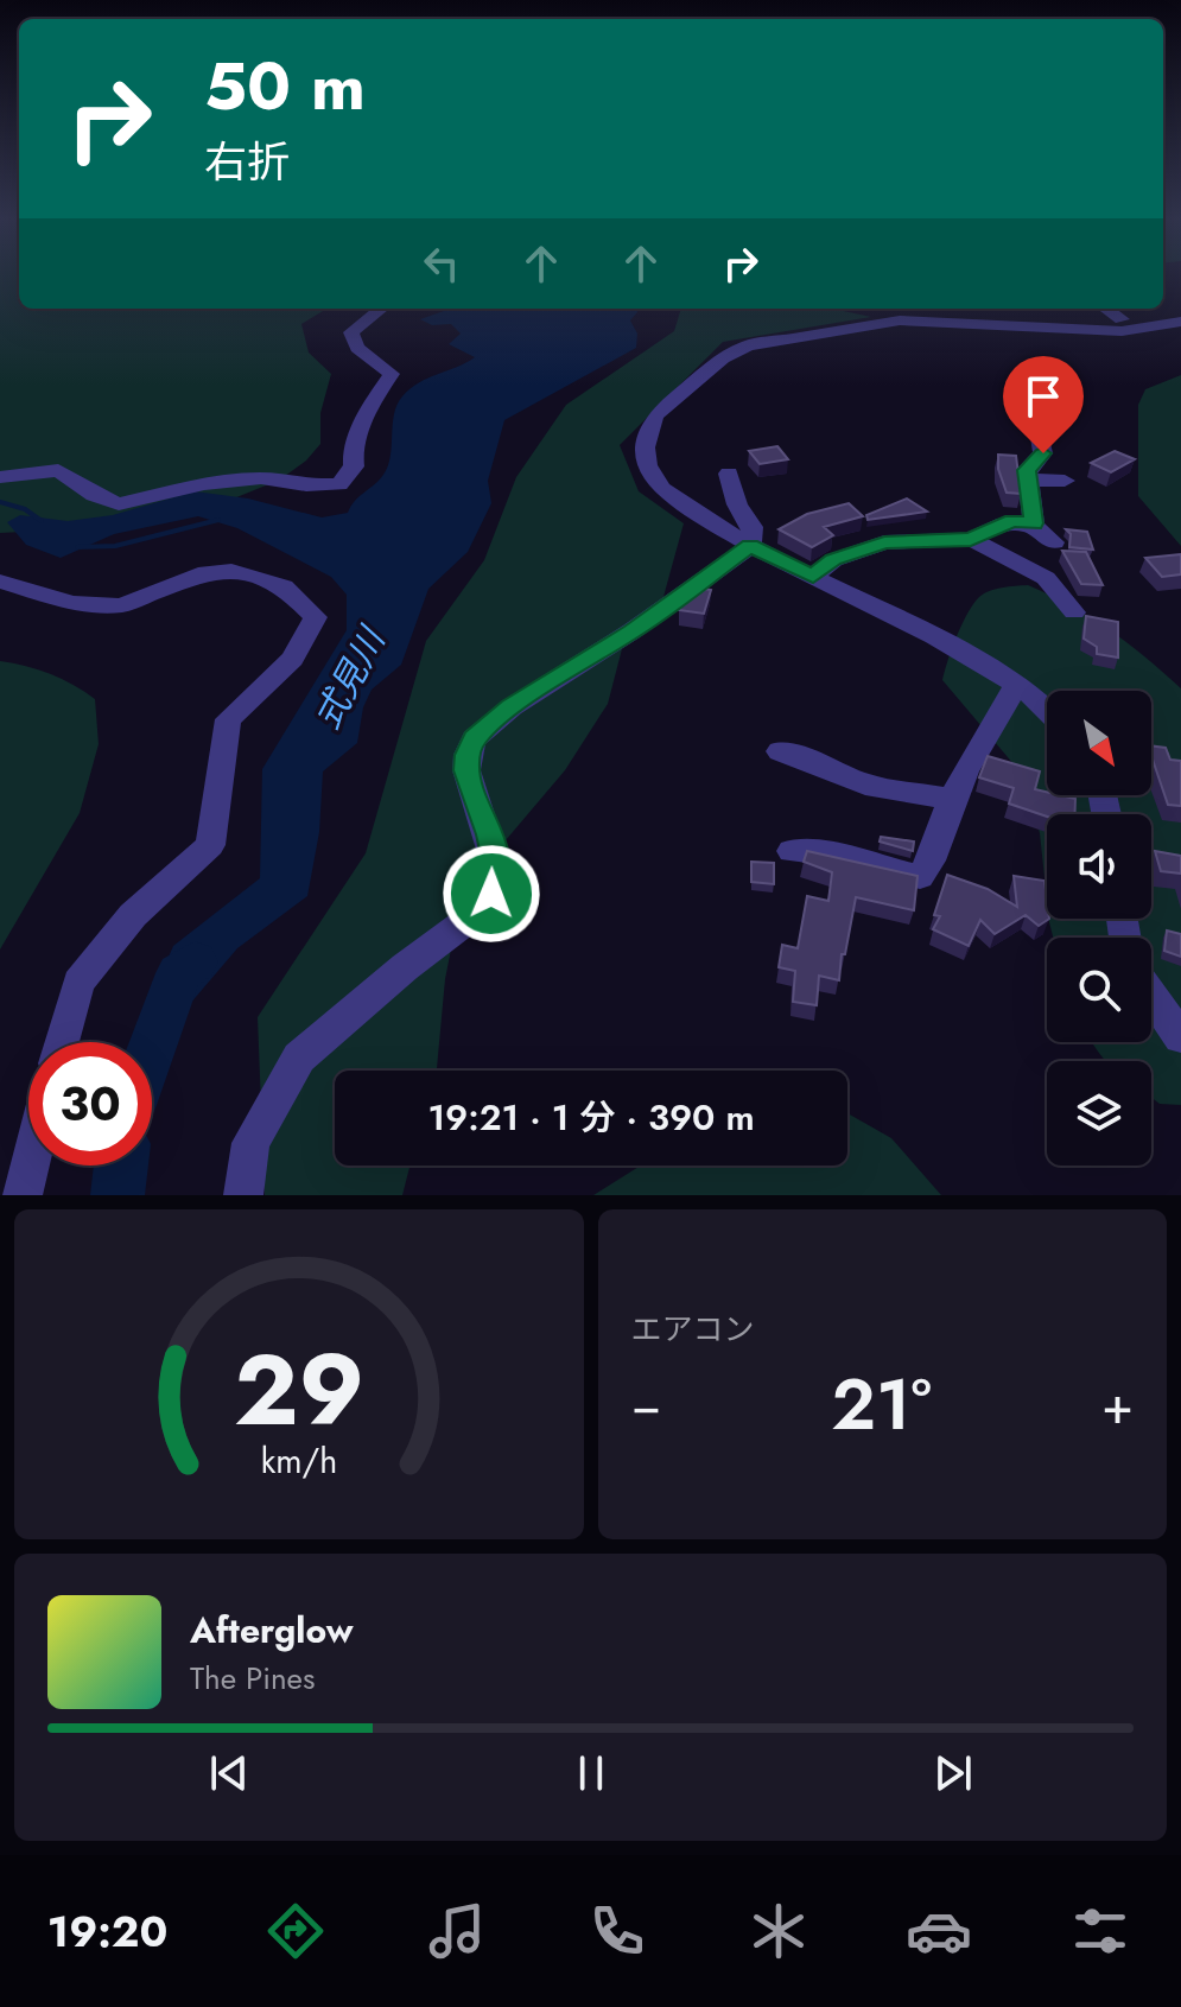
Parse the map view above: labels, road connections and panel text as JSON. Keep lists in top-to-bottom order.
{
  "water": ["式見川"],
  "north": "bottom right",
  "page": {
    "turn": ["50 m", "右折"],
    "limit": "30",
    "trip": "19:21 · 1 分 · 390 m",
    "tile": "エアコン",
    "heat": ["−", "21°", "+"],
    "song": ["Afterglow", "The Pines"],
    "tabs": "19:20",
    "gauge": ["29", "km/h"]
  }
}
